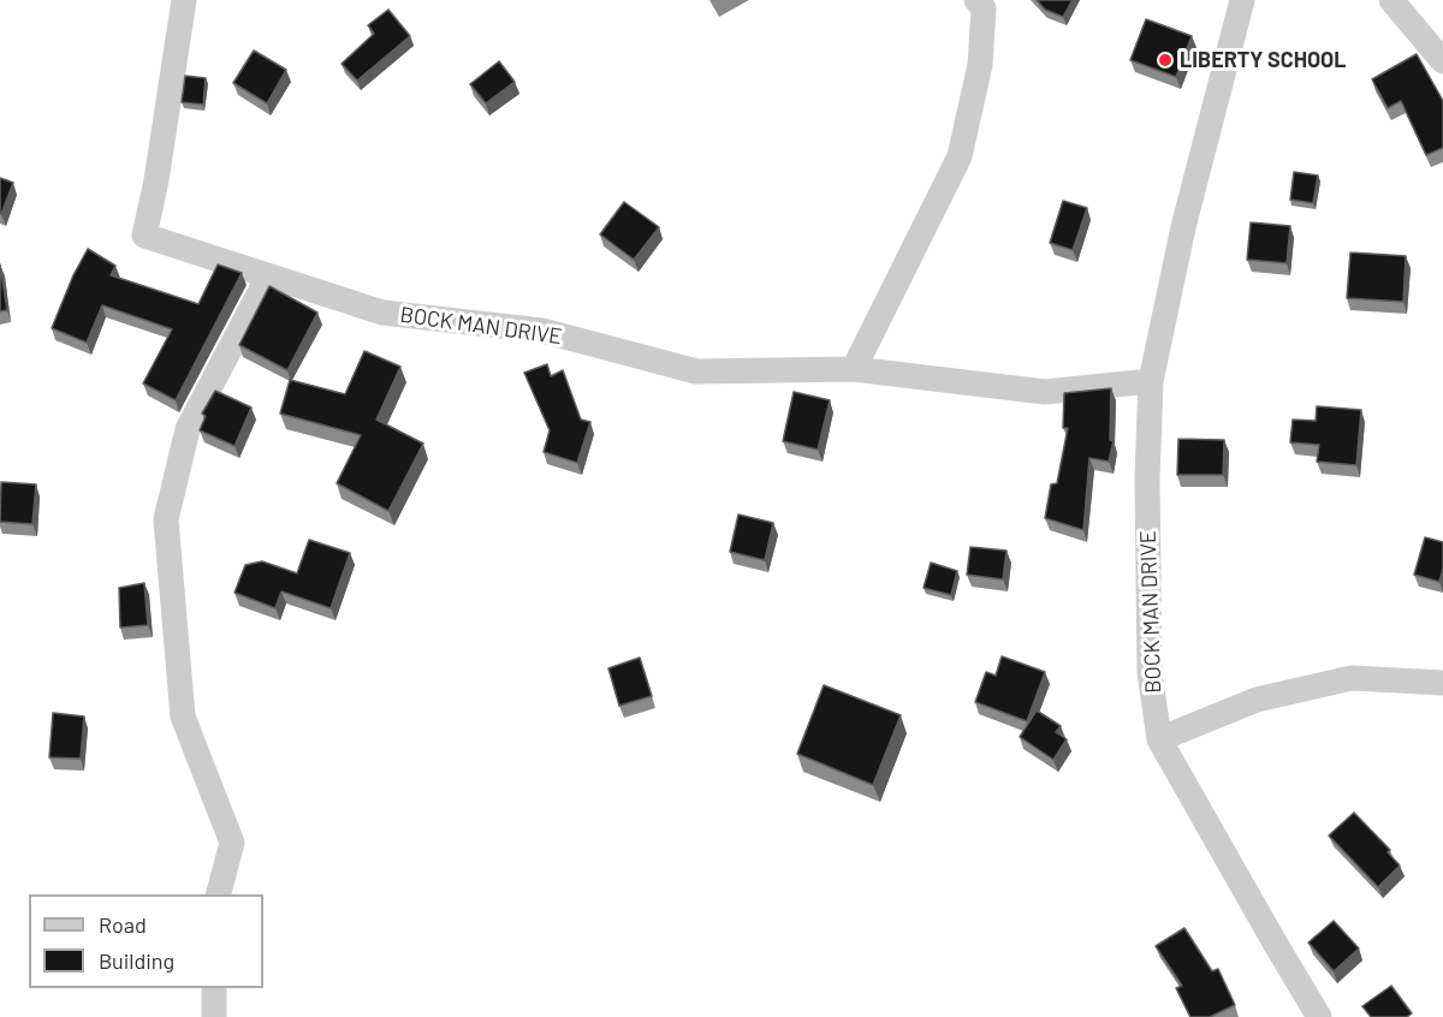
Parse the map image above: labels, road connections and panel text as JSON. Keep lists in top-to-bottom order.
{
  "streets": {
    "street": ["BOCK MAN DRIVE"]
  },
  "places": ["LIBERTY SCHOOL"],
  "legend": ["Road", "Building"]
}
